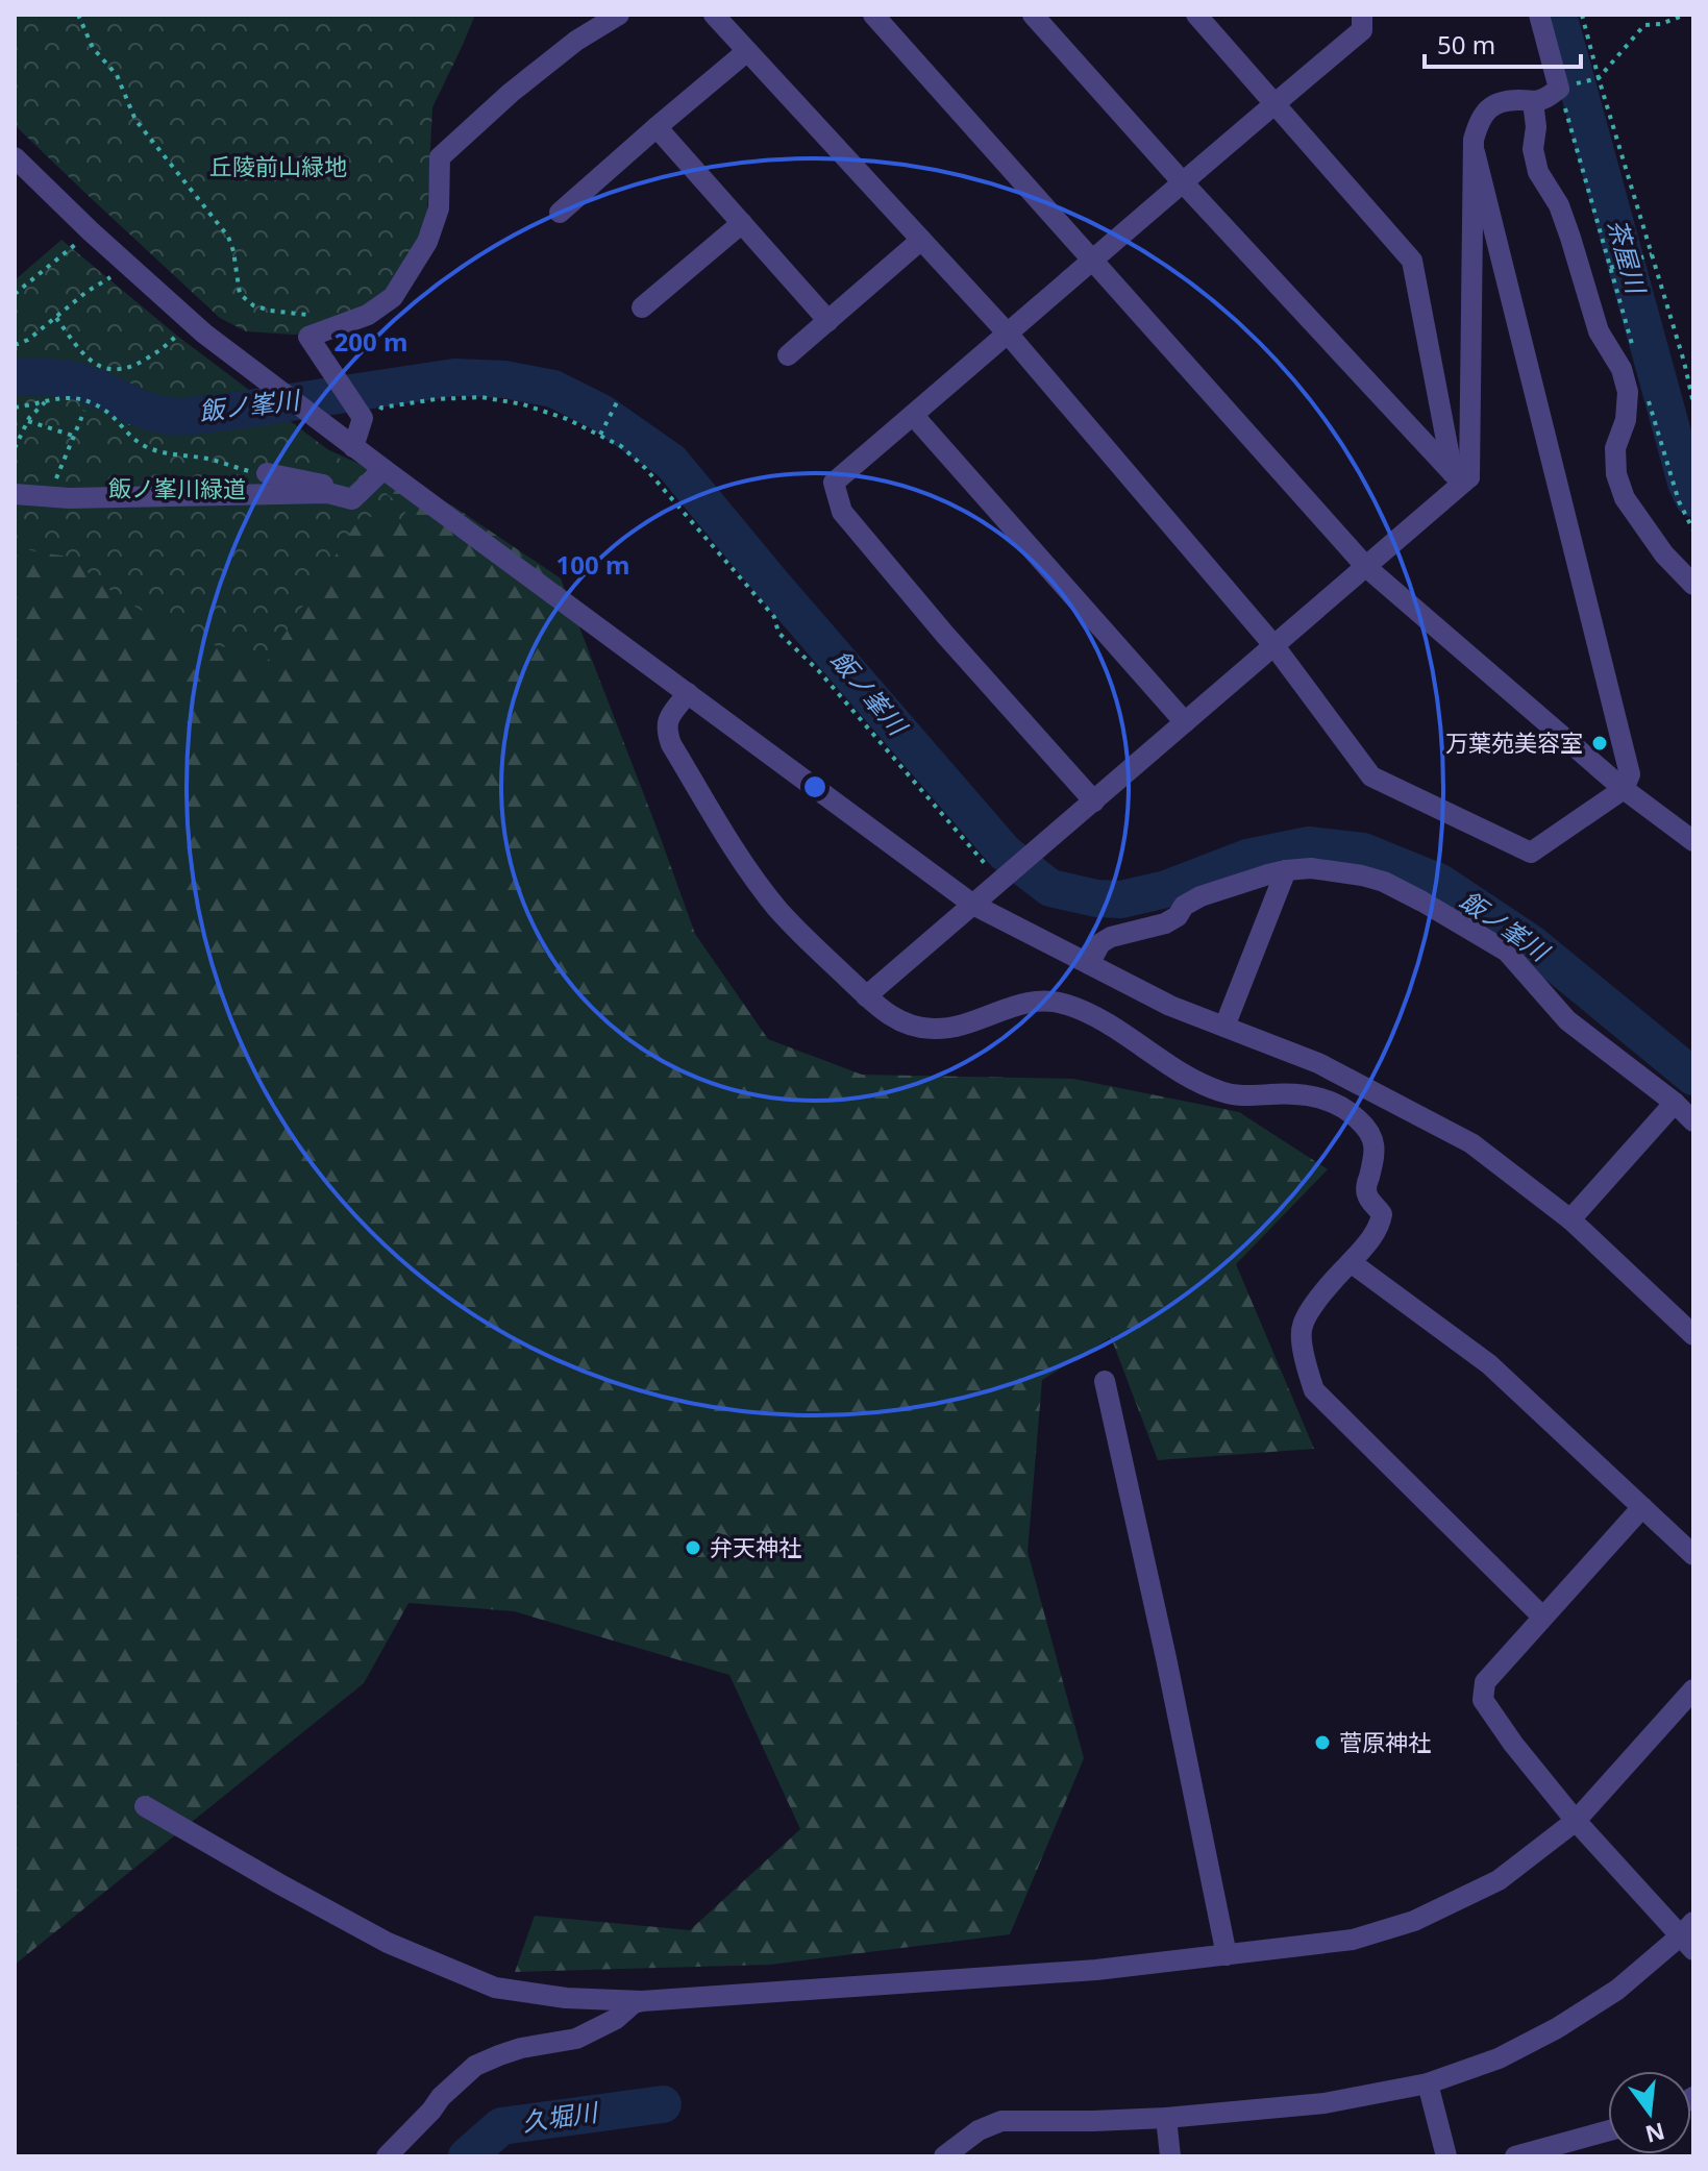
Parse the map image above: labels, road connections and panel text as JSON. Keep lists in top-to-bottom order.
{
  "water": ["茶屋川", "飯ノ峯川", "久堀川"],
  "parks": ["丘陵前山緑地", "飯ノ峯川緑道"],
  "places": ["万葉苑美容室", "弁天神社", "菅原神社"],
  "scale_bar": "50 m",
  "north": "bottom",
  "rings": ["200 m", "100 m"]
}
